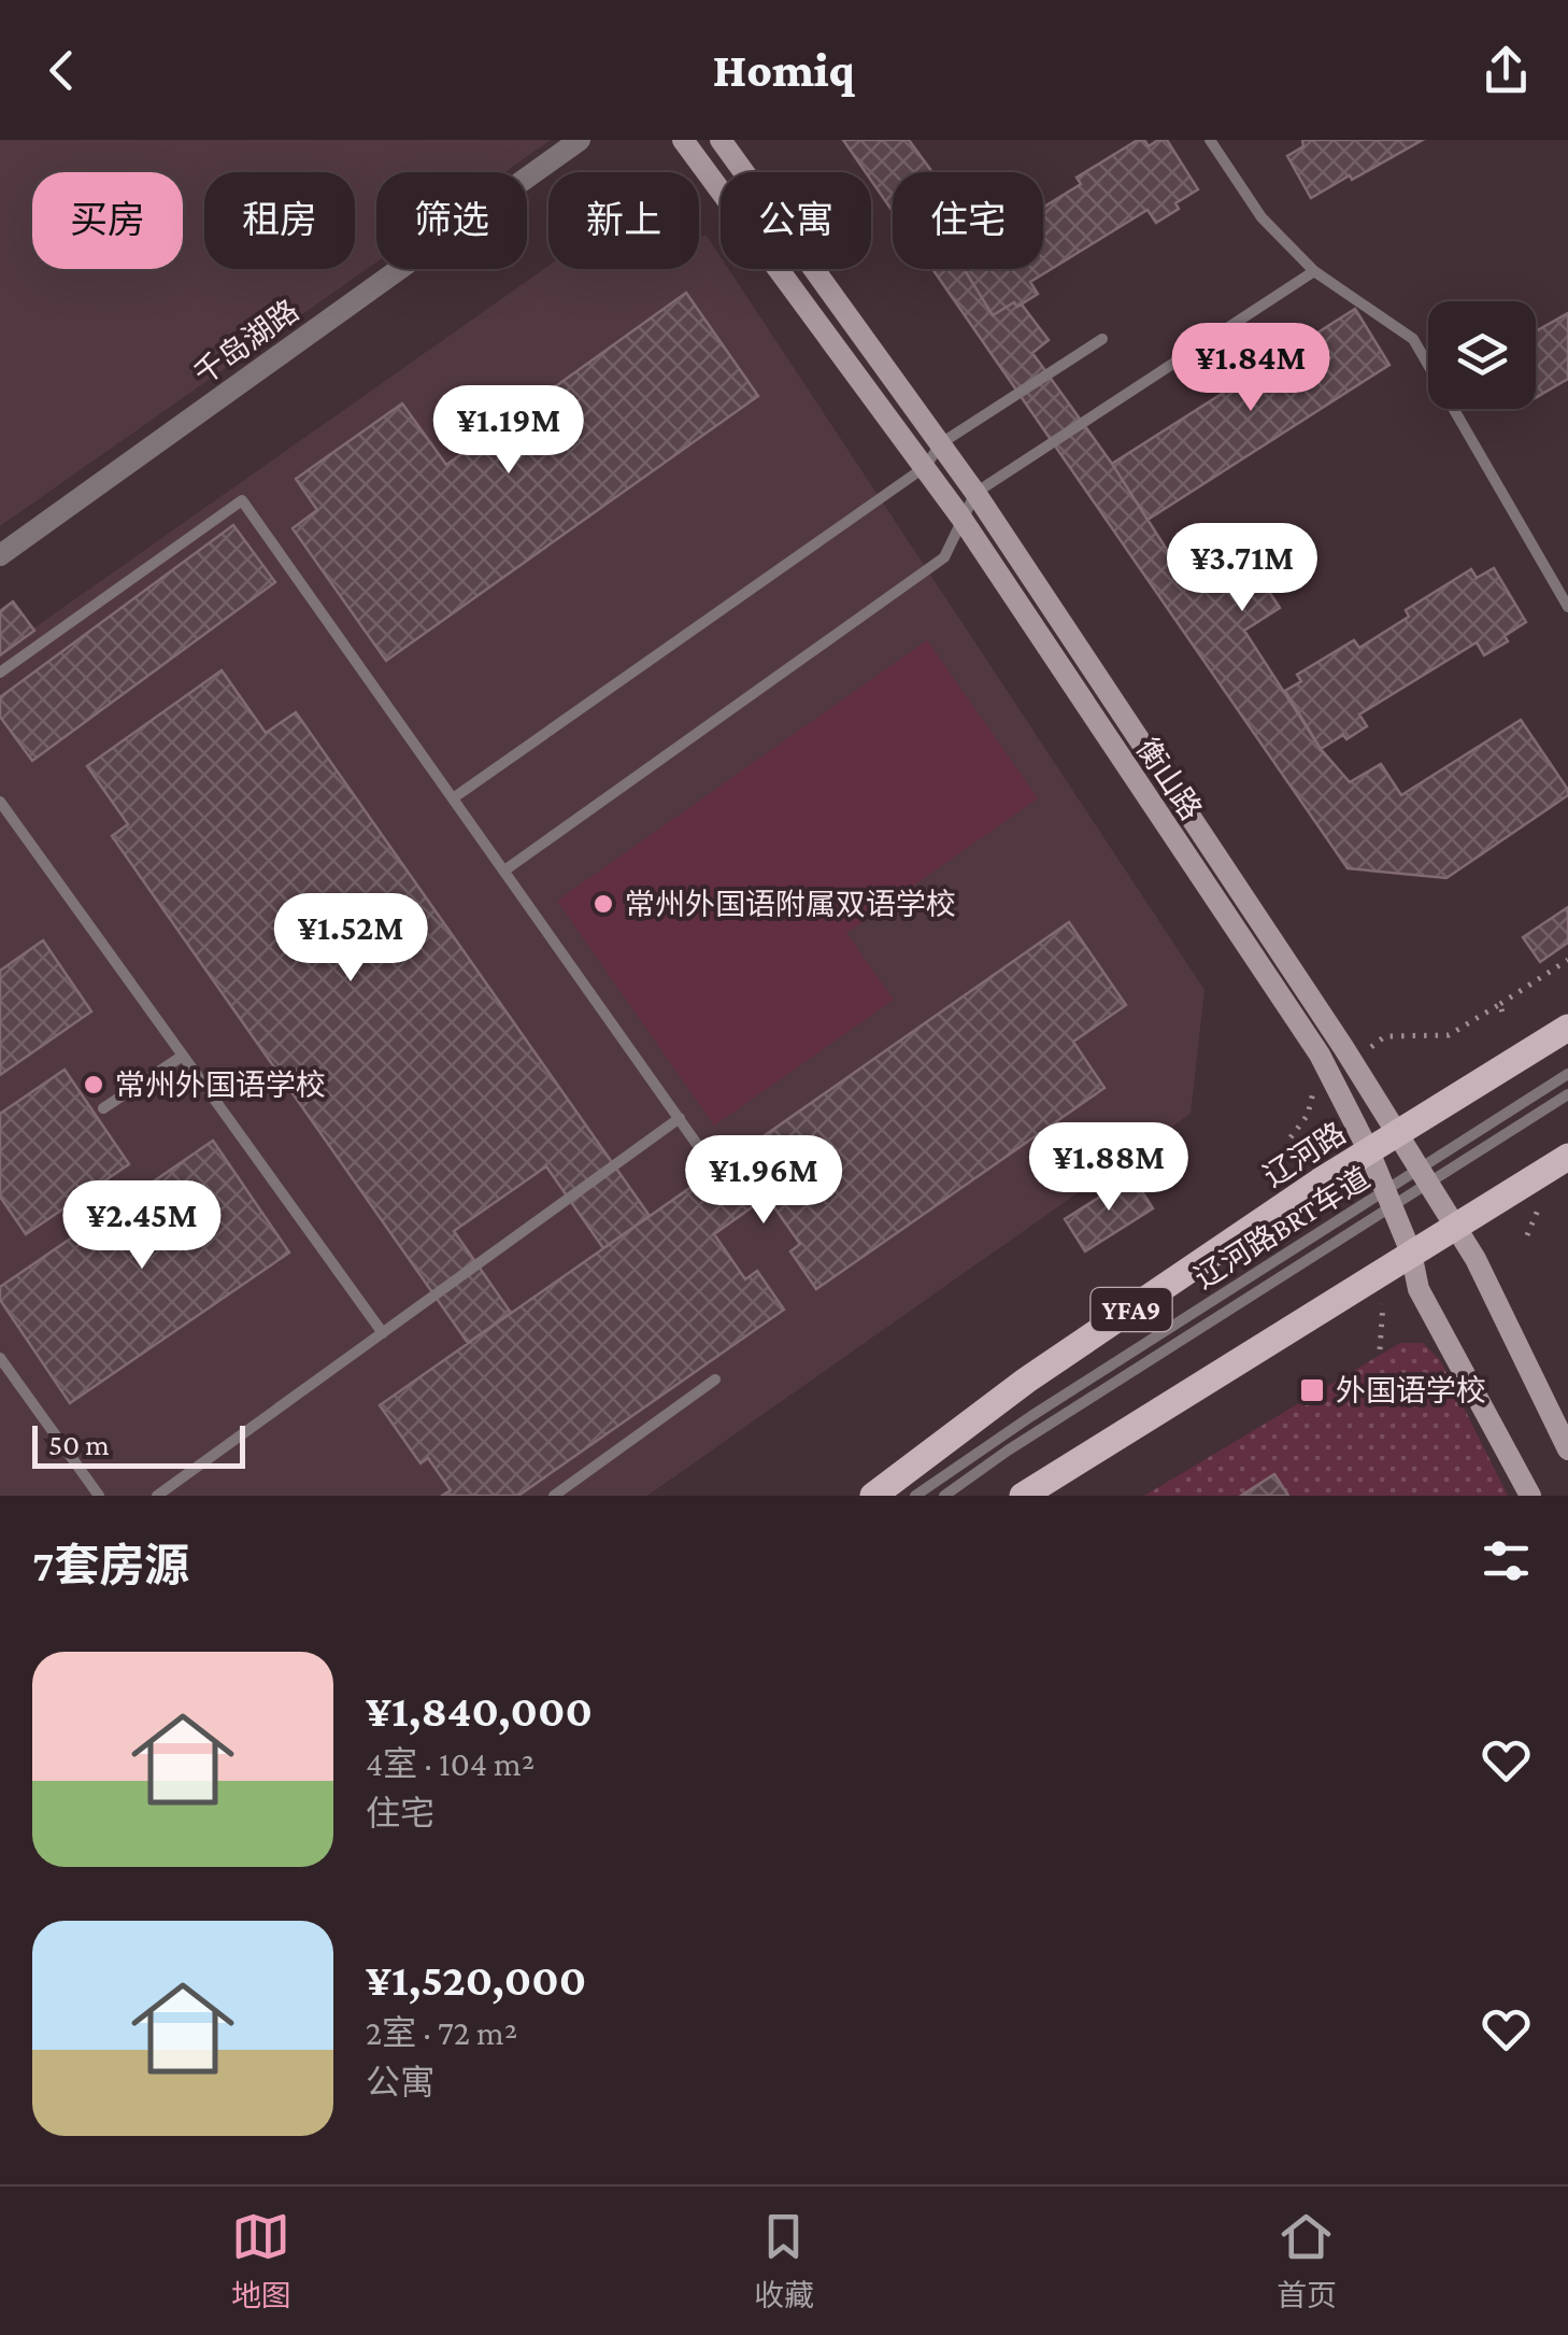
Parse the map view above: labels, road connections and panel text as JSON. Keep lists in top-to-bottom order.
{
  "streets": {
    "main road": ["辽河路", "YFA9"],
    "street": ["千岛湖路", "衡山路"],
    "lane": ["辽河路BRT车道"]
  },
  "crossings": [
    ["衡山路", "辽河路"],
    ["衡山路", "辽河路BRT车道"]
  ],
  "places": {
    "other": ["常州外国语附属双语学校", "常州外国语学校"],
    "transit": ["外国语学校"]
  },
  "scale_bar": "50 m",
  "page": {
    "header": "Homiq",
    "chip": [
      "买房",
      "租房",
      "筛选",
      "新上",
      "公寓",
      "住宅"
    ],
    "price": [
      "¥1.84M",
      "¥1.19M",
      "¥3.71M",
      "¥1.52M",
      "¥1.88M",
      "¥1.96M",
      "¥2.45M"
    ],
    "scale": "50 m",
    "heading": "7套房源",
    "list": [
      {
        "name": "¥1,840,000",
        "note": "4室 · 104 m² · 住宅"
      },
      {
        "name": "¥1,520,000",
        "note": "2室 · 72 m² · 公寓"
      }
    ],
    "tabs": ["地图", "收藏", "首页"]
  }
}
